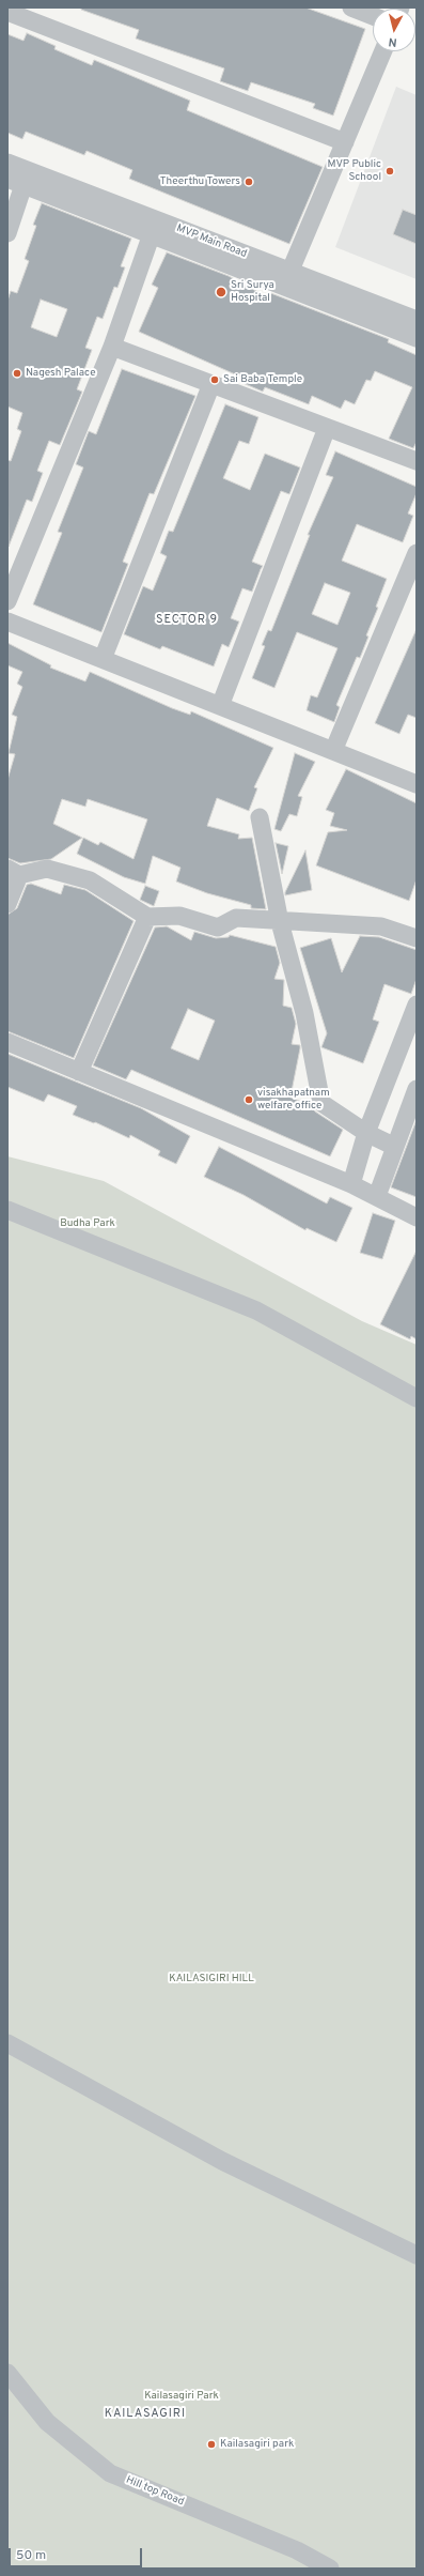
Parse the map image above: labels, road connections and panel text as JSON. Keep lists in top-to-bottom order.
{
  "streets": {
    "street": ["MVP Main Road", "Hill top Road"]
  },
  "districts": ["SECTOR 9", "KAILASAGIRI"],
  "parks": ["Budha Park", "KAILASIGIRI HILL", "Kailasagiri Park"],
  "places": [
    "MVP Public School",
    "Theerthu Towers",
    "Sri Surya Hospital",
    "Nagesh Palace",
    "Sai Baba Temple",
    "visakhapatnam welfare office",
    "Kailasagiri park"
  ],
  "scale_bar": "50 m",
  "north": "bottom"
}
